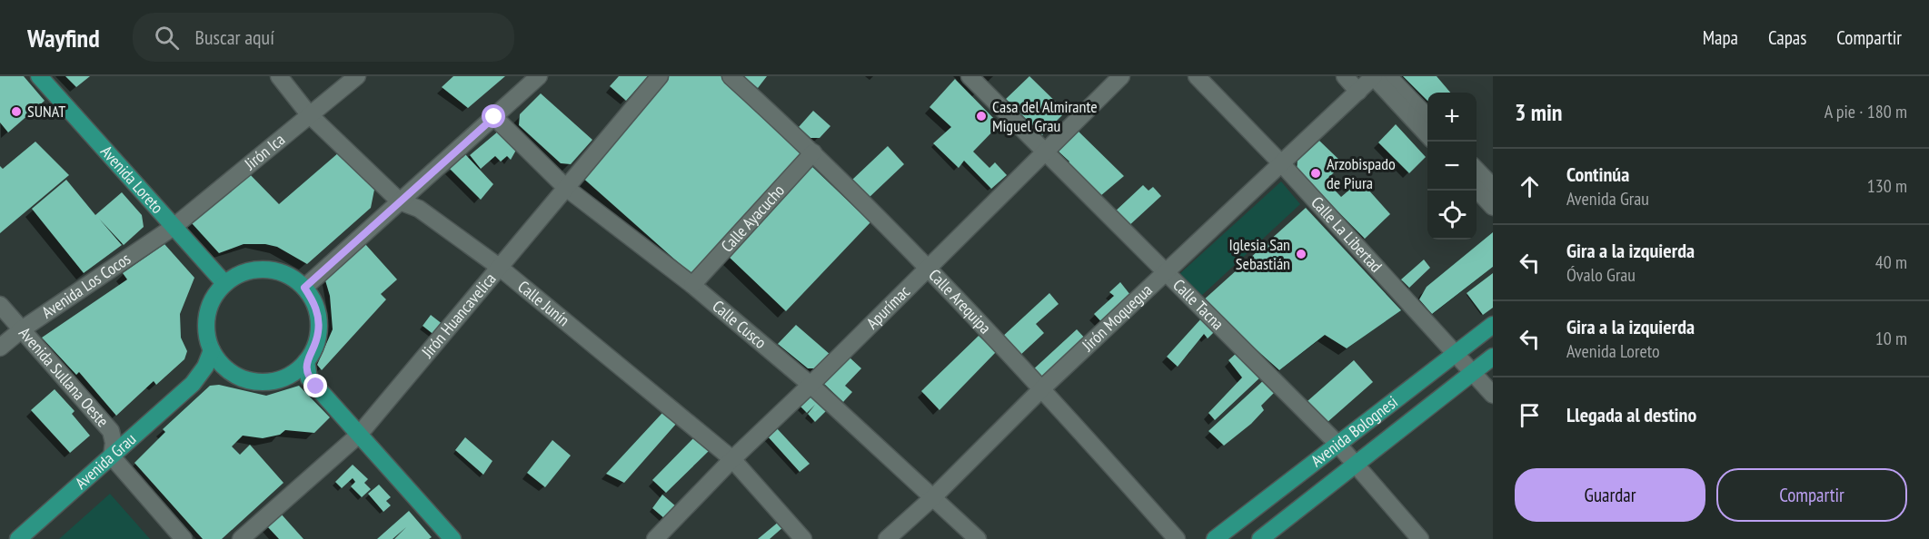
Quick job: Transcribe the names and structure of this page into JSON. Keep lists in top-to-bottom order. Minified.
{"streets":{"main road":["Avenida Loreto","Avenida Bolognesi","Avenida Grau"],"street":["Jirón Ica","Calle Ayacucho","Calle La Libertad","Avenida Los Cocos","Calle Arequipa","Calle Junín","Calle Tacna","Apurímac","Jirón Huancavelica","Jirón Moquegua","Calle Cusco","Avenida Sullana Oeste"]},"crossings":[["Jirón Ica","Avenida Loreto"],["Jirón Ica","Avenida Los Cocos"],["Jirón Ica","Calle Junín"],["Avenida Loreto","Avenida Los Cocos"],["Avenida Loreto","Avenida Grau"],["Calle Ayacucho","Calle Arequipa"],["Calle Ayacucho","Calle Cusco"],["Calle La Libertad","Jirón Moquegua"],["Calle La Libertad","Avenida Bolognesi"],["Avenida Los Cocos","Avenida Sullana Oeste"],["Calle Arequipa","Apurímac"],["Calle Arequipa","Jirón Moquegua"],["Calle Junín","Apurímac"],["Calle Junín","Jirón Huancavelica"],["Calle Tacna","Apurímac"],["Calle Tacna","Jirón Moquegua"],["Calle Tacna","Avenida Bolognesi"],["Apurímac","Calle Cusco"],["Jirón Huancavelica","Calle Cusco"],["Jirón Moquegua","Calle Cusco"],["Avenida Sullana Oeste","Avenida Grau"]],"places":["SUNAT","Casa del Almirante Miguel Grau","Arzobispado de Piura","Iglesia San Sebastián"],"page":{"header":"Wayfind","search":"Buscar aquí","nav":["Mapa","Capas","Compartir"],"heading":["3 min","A pie · 180 m"],"map_buttons":["+","−"],"list":[["Continúa","Avenida Grau","130 m"],["Gira a la izquierda","Óvalo Grau","40 m"],["Gira a la izquierda","Avenida Loreto","10 m"],"Llegada al destino"],"buttons":["Guardar","Compartir"]}}
